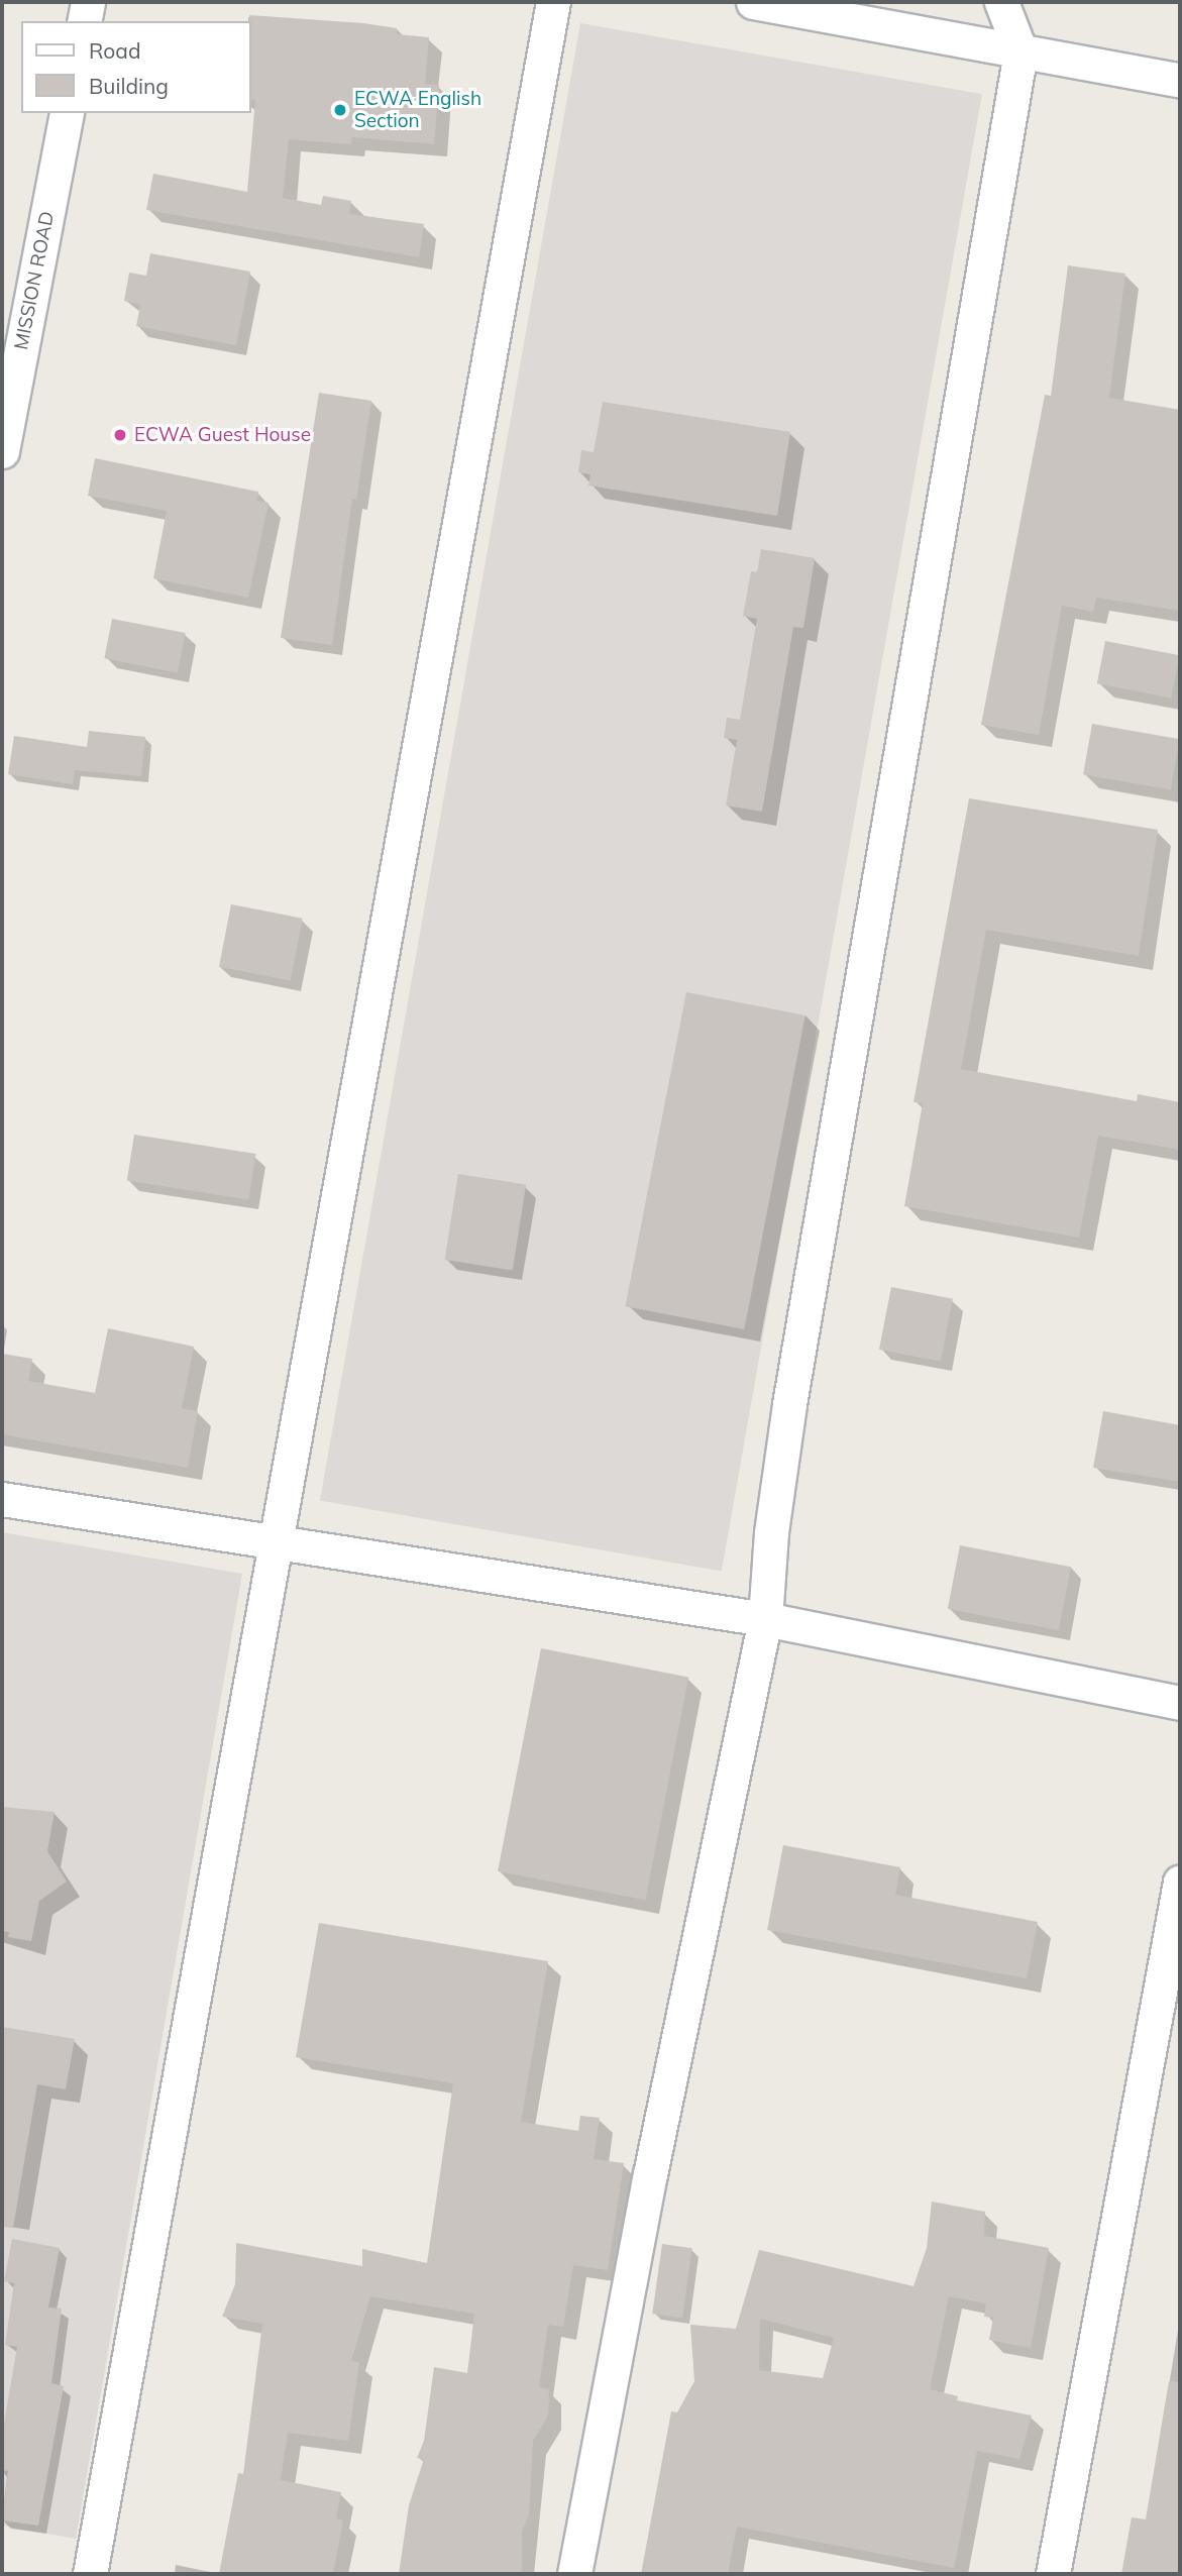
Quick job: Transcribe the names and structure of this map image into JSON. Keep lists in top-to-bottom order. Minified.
{"streets":{"street":["MISSION ROAD"]},"places":["ECWA English Section","ECWA Guest House"],"legend":["Road","Building"]}
